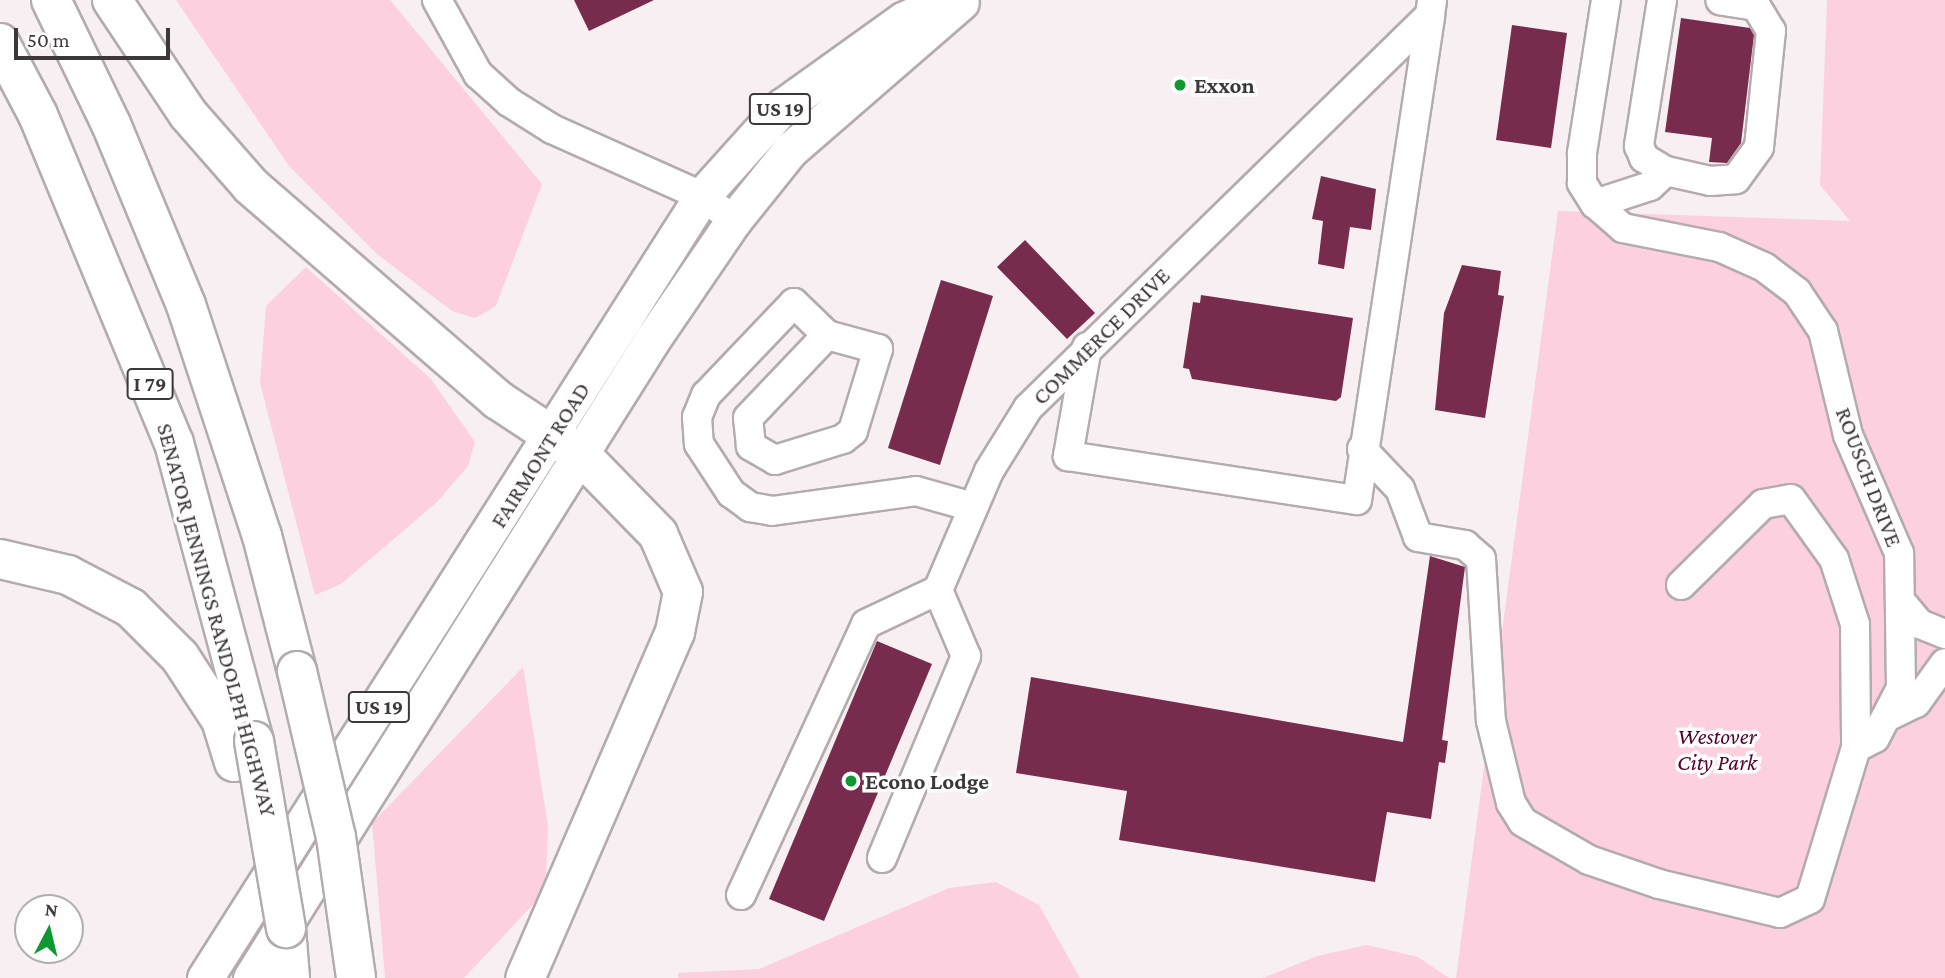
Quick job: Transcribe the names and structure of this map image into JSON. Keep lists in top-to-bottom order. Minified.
{"streets":{"highway":["I 79","SENATOR JENNINGS RANDOLPH HIGHWAY"],"main road":["US 19","FAIRMONT ROAD"],"street":["COMMERCE DRIVE","ROUSCH DRIVE"]},"parks":["Westover City Park"],"places":["Exxon","Econo Lodge"],"scale_bar":"50 m","north":"top"}
